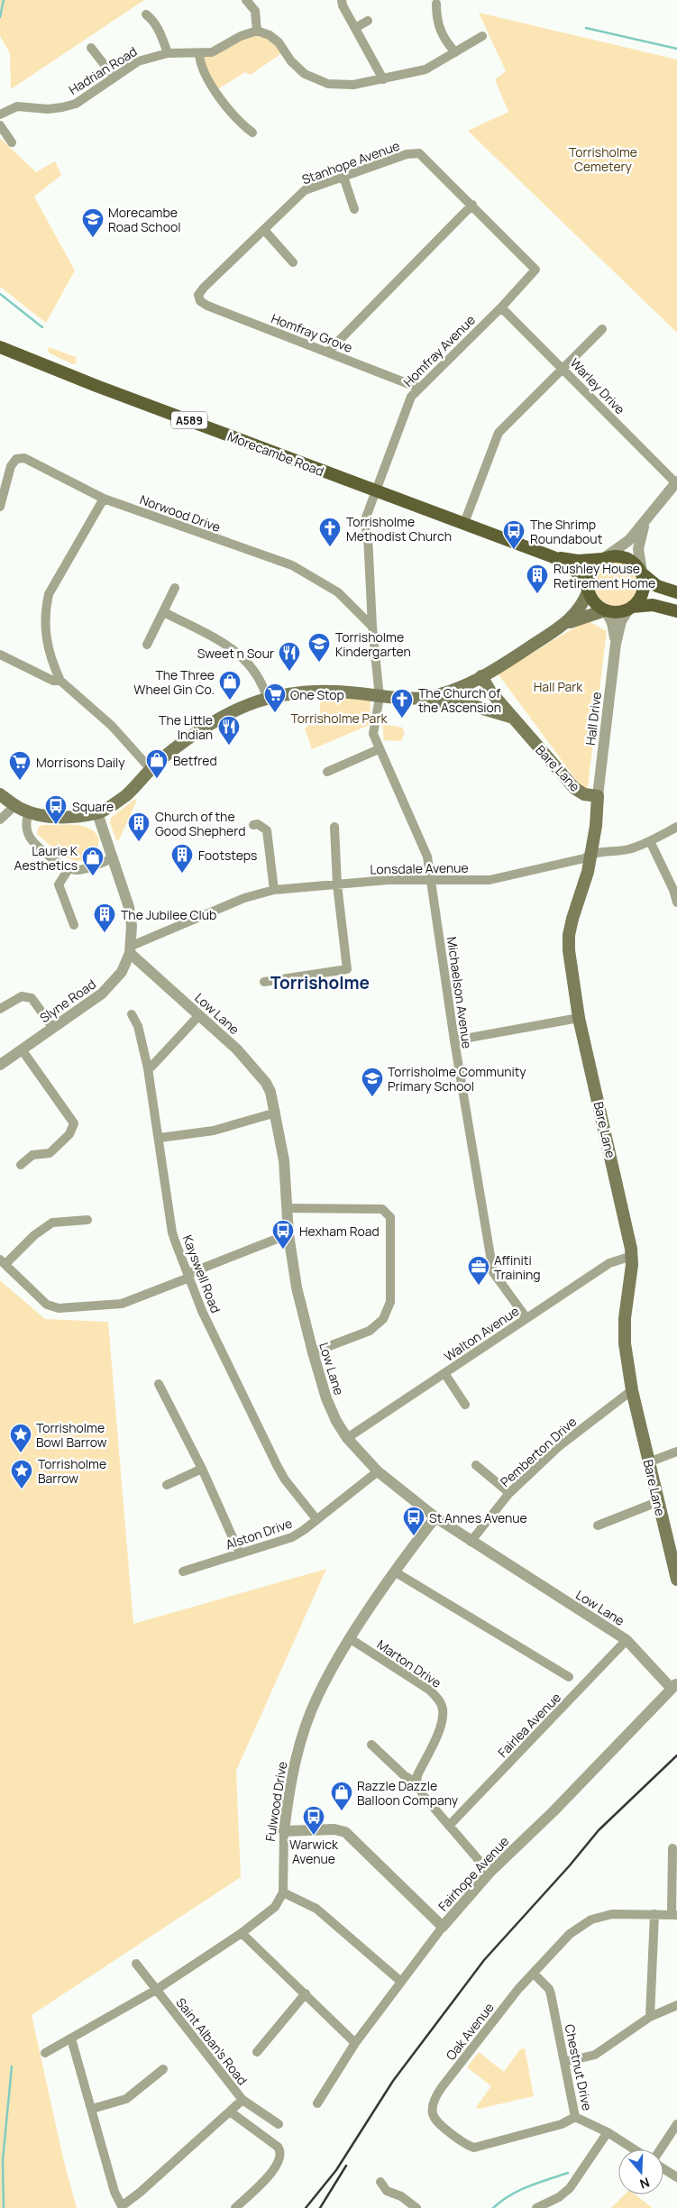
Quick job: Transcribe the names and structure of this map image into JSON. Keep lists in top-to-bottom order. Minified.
{"streets":{"main road":["A589","Morecambe Road","Bare Lane"],"street":["Hadrian Road","Stanhope Avenue","Homfray Grove","Homfray Avenue","Warley Drive","Norwood Drive","Hall Drive","Lonsdale Avenue","Michaelson Avenue","Slyne Road","Low Lane","Kayswell Road","Walton Avenue","Pemberton Drive","Alston Drive","Marton Drive","Fairlea Avenue","Fulwood Drive","Fairhope Avenue","Oak Avenue","Saint Alban's Road","Chestnut Drive"]},"crossings":[["Stanhope Avenue","Homfray Grove"],["Stanhope Avenue","Homfray Avenue"],["Homfray Grove","Homfray Avenue"],["Homfray Avenue","Warley Drive"],["Homfray Avenue","Morecambe Road"],["Homfray Avenue","Norwood Drive"],["Homfray Avenue","Michaelson Avenue"],["A589","Morecambe Road"],["A589","Hall Drive"],["Morecambe Road","Hall Drive"],["Norwood Drive","Michaelson Avenue"],["Hall Drive","Bare Lane"],["Bare Lane","Lonsdale Avenue"],["Bare Lane","Walton Avenue"],["Bare Lane","Pemberton Drive"],["Lonsdale Avenue","Michaelson Avenue"],["Lonsdale Avenue","Slyne Road"],["Lonsdale Avenue","Low Lane"],["Michaelson Avenue","Walton Avenue"],["Slyne Road","Low Lane"],["Low Lane","Walton Avenue"],["Low Lane","Pemberton Drive"],["Low Lane","Alston Drive"],["Low Lane","Fairlea Avenue"],["Low Lane","Fulwood Drive"],["Low Lane","Fairhope Avenue"],["Kayswell Road","Alston Drive"],["Marton Drive","Fulwood Drive"],["Oak Avenue","Chestnut Drive"]],"districts":["Torrisholme"],"parks":["Torrisholme Cemetery","Hall Park","Torrisholme Park"],"places":{"school or university":["Morecambe Road School","Torrisholme Kindergarten","Torrisholme Community Primary School"],"church":["Torrisholme Methodist Church","The Church of the Ascension"],"bus stop":["The Shrimp Roundabout","Square","Hexham Road","St Annes Avenue","Warwick Avenue"],"building":["Rushley House Retirement Home","Church of the Good Shepherd","Footsteps","The Jubilee Club"],"restaurant":["Sweet n Sour","The Little Indian"],"shop":["The Three Wheel Gin Co.","Betfred","Laurie K Aesthetics","Razzle Dazzle Balloon Company"],"supermarket":["One Stop","Morrisons Daily"],"office":["Affiniti Training"],"place":["Torrisholme Bowl Barrow","Torrisholme Barrow"]},"north":"bottom"}
